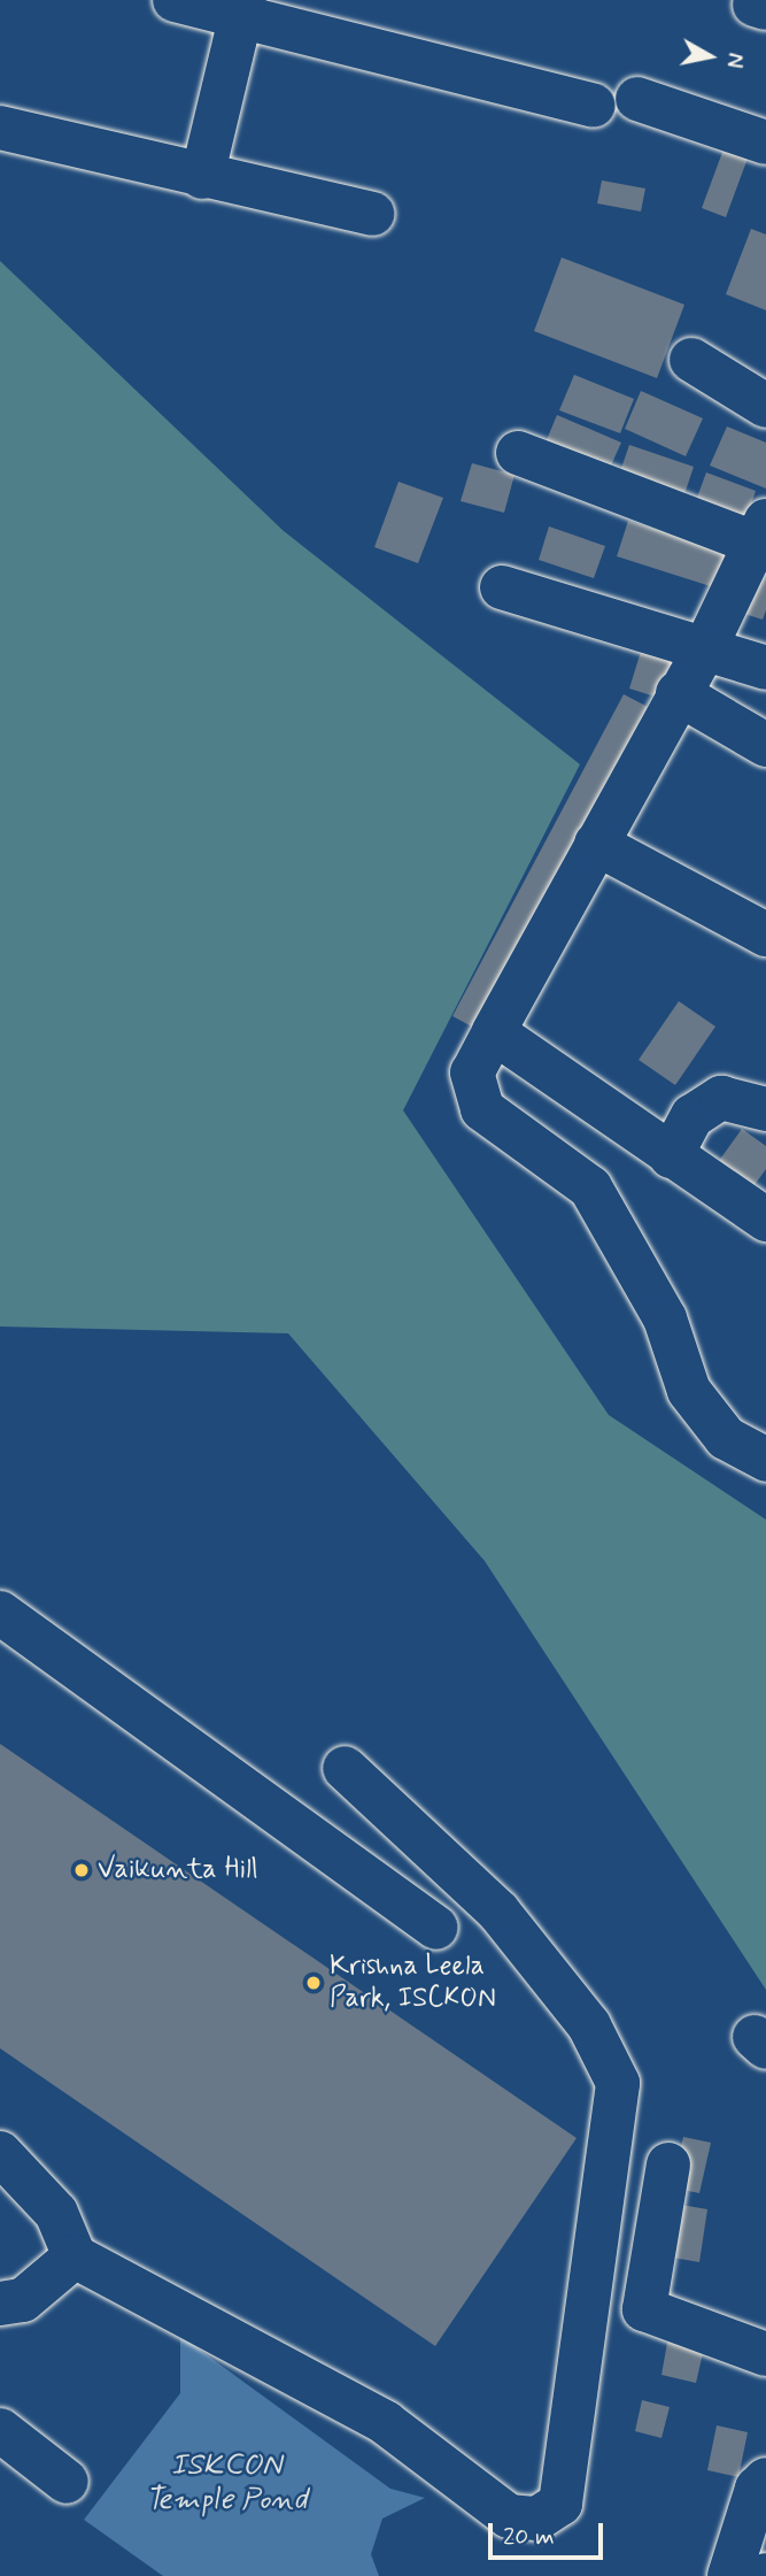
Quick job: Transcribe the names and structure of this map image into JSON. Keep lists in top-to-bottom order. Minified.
{"water":["ISKCON Temple Pond"],"places":["Vaikunta Hill","Krishna Leela Park, ISCKON"],"scale_bar":"20 m","north":"right"}
